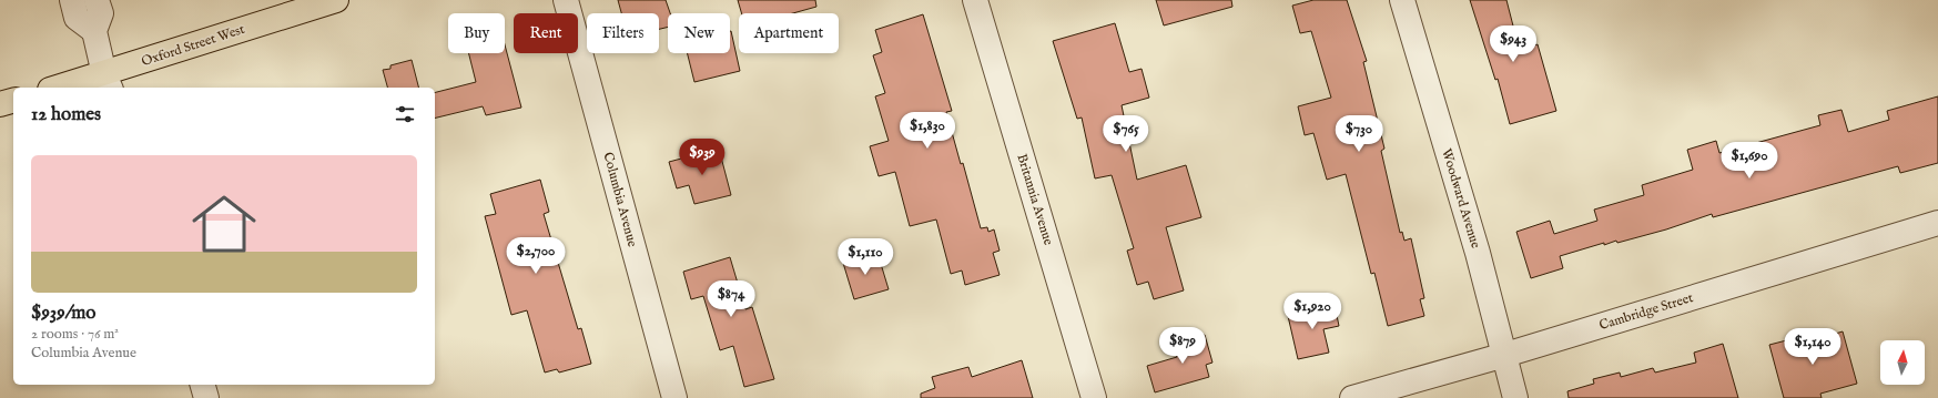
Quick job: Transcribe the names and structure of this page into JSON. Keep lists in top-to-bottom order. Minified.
{"streets":{"main road":["Oxford Street West"],"street":["Woodward Avenue","Columbia Avenue","Britannia Avenue","Cambridge Street"]},"crossings":[["Woodward Avenue","Cambridge Street"]],"north":"top","page":{"chip":["Buy","Rent","Filters","New","Apartment"],"price":["$943","$1,830","$765","$730","$939","$1,690","$2,700","$1,110","$874","$1,920","$879","$1,140"],"heading":"12 homes","list":[{"name":"$939/mo","note":"2 rooms · 76 m² · Columbia Avenue"}]}}
